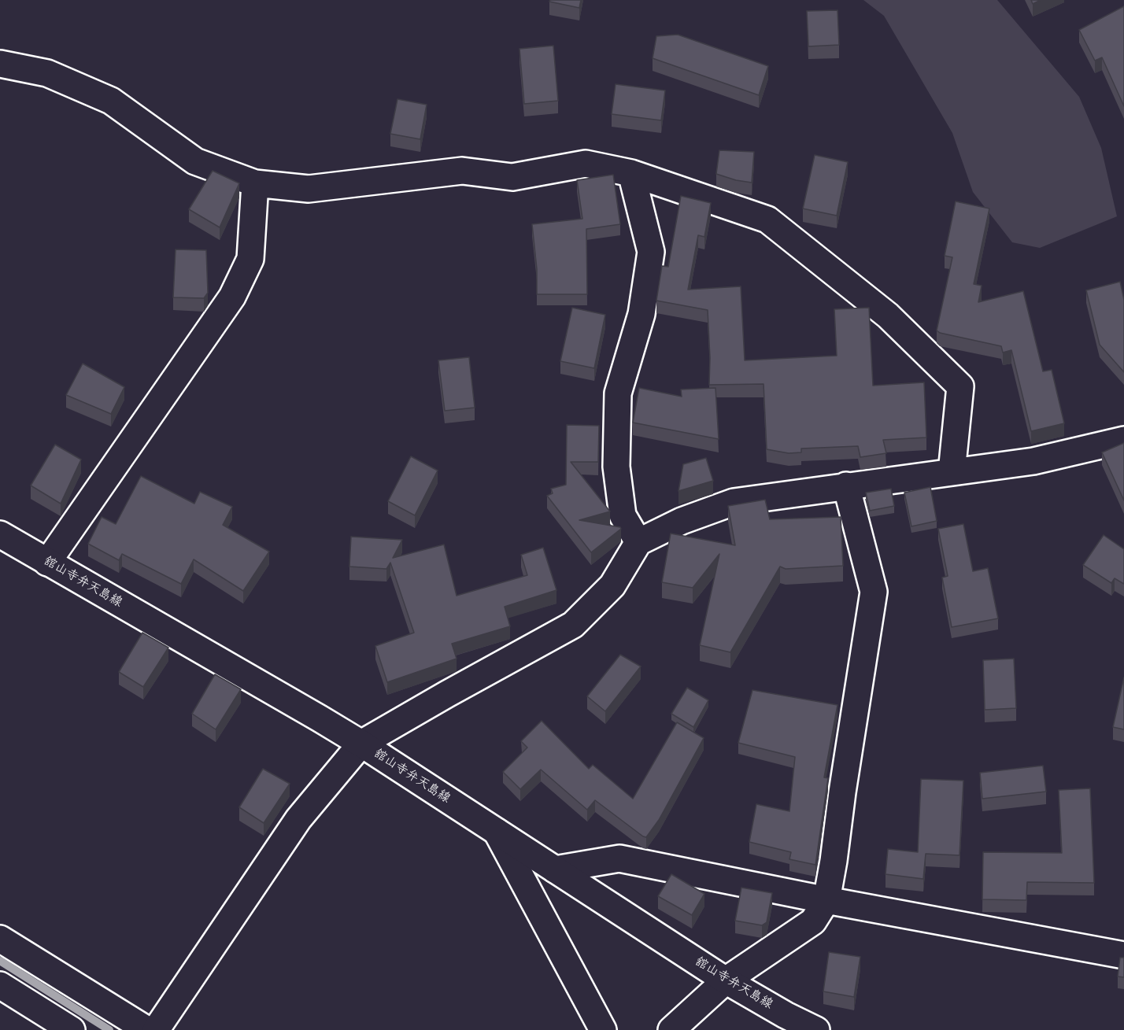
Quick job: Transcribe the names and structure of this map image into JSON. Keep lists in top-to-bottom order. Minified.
{"streets":{"street":["舘山寺弁天島線"]}}
